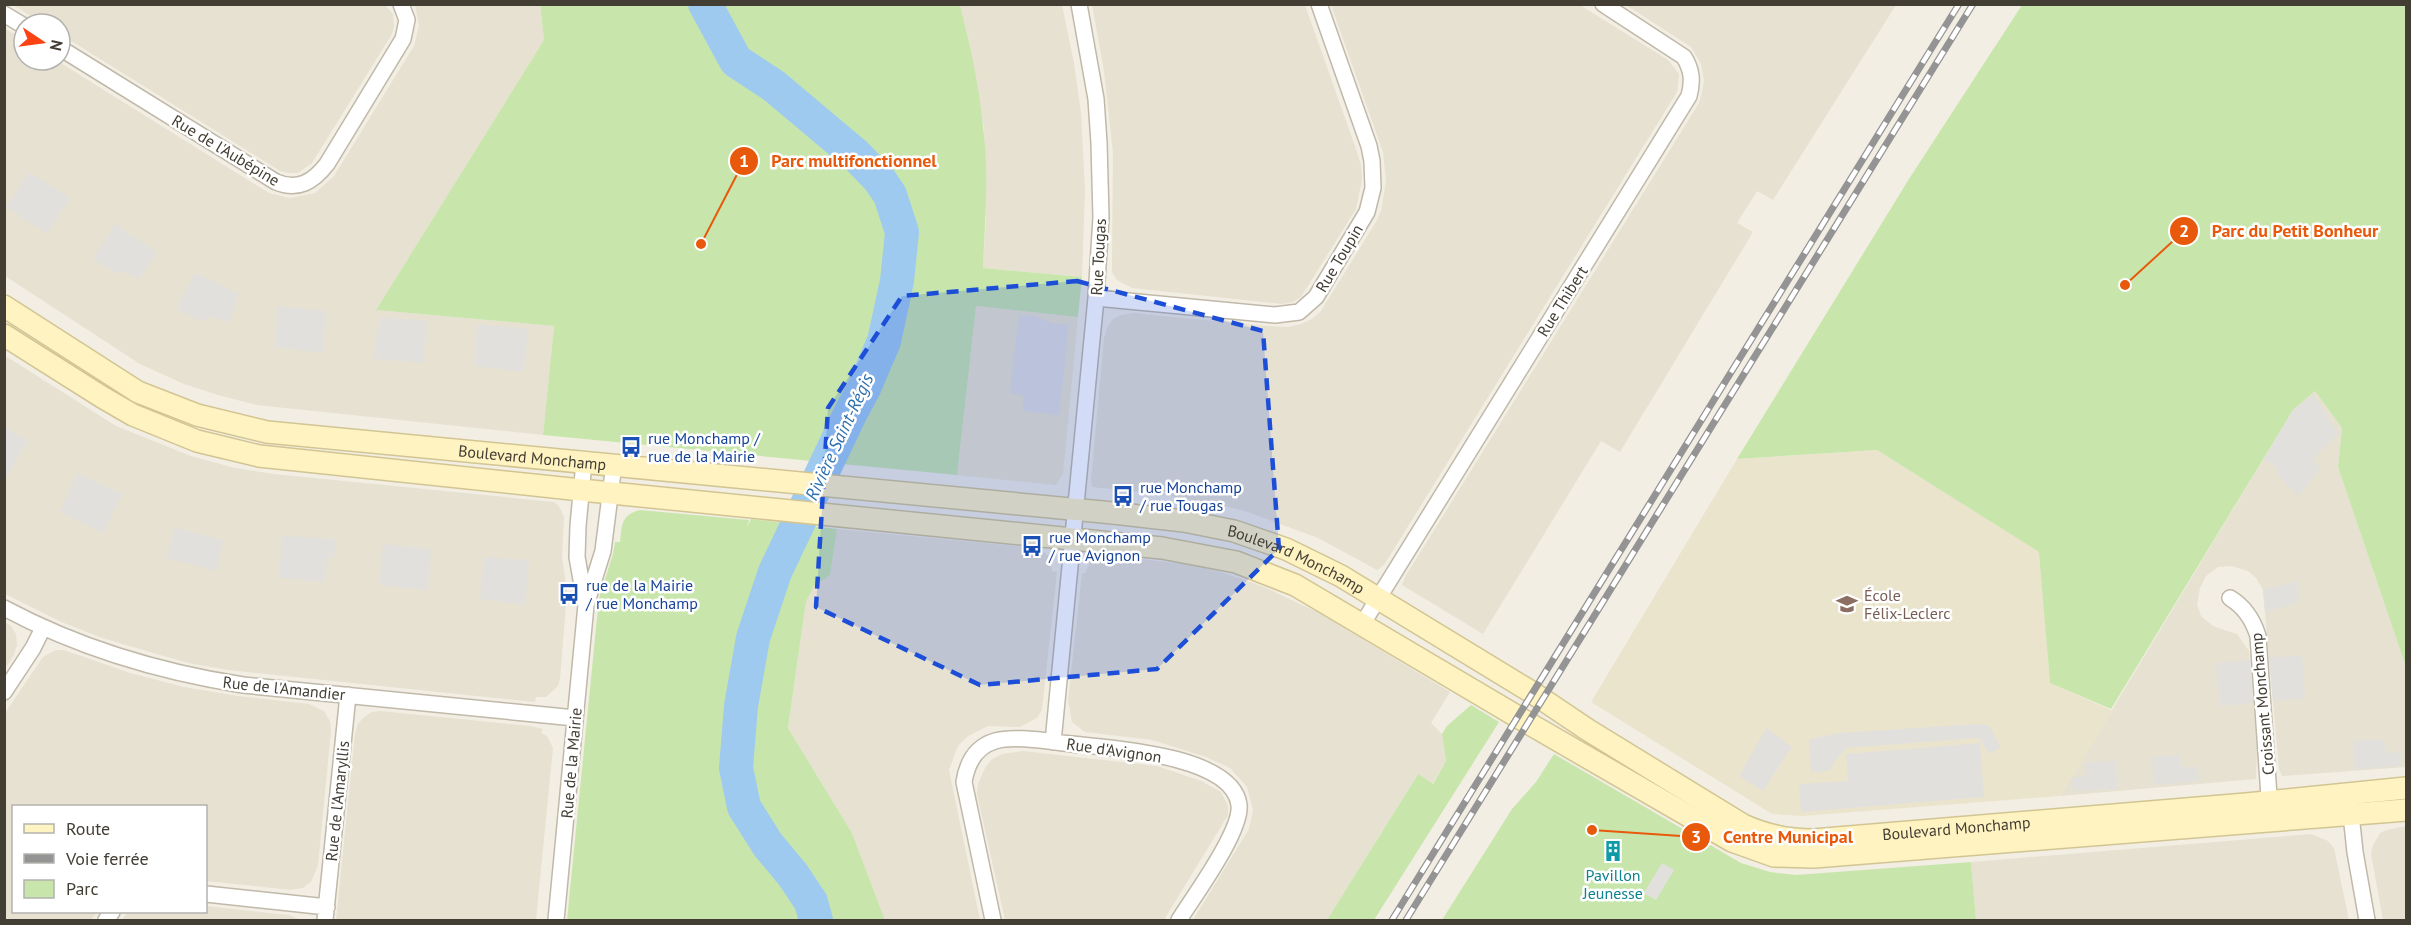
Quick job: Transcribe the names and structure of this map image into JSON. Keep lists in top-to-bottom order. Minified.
{"streets":{"street":["Rue de l'Aubépine","Rue Tougas","Rue Toupin","Rue Thibert","Boulevard Monchamp","Rue de l'Amandier","Croissant Monchamp","Rue d'Avignon","Rue de la Mairie","Rue de l'Amaryllis"]},"crossings":[["Rue Tougas","Rue Toupin"],["Rue Tougas","Boulevard Monchamp"],["Rue Tougas","Rue d'Avignon"],["Rue Thibert","Boulevard Monchamp"],["Boulevard Monchamp","Croissant Monchamp"],["Boulevard Monchamp","Rue d'Avignon"],["Boulevard Monchamp","Rue de la Mairie"],["Rue de l'Amandier","Rue de la Mairie"],["Rue de l'Amandier","Rue de l'Amaryllis"]],"water":["Rivière Saint-Régis"],"places":{"other":["Parc multifonctionnel","Parc du Petit Bonheur","Centre Municipal"],"bus stop":["rue Monchamp / rue de la Mairie","rue Monchamp / rue Tougas","rue Monchamp / rue Avignon","rue de la Mairie / rue Monchamp"],"school or university":["École Félix-Leclerc"],"building":["Pavillon Jeunesse"]},"legend":["Route","Voie ferrée","Parc"],"north":"right"}
